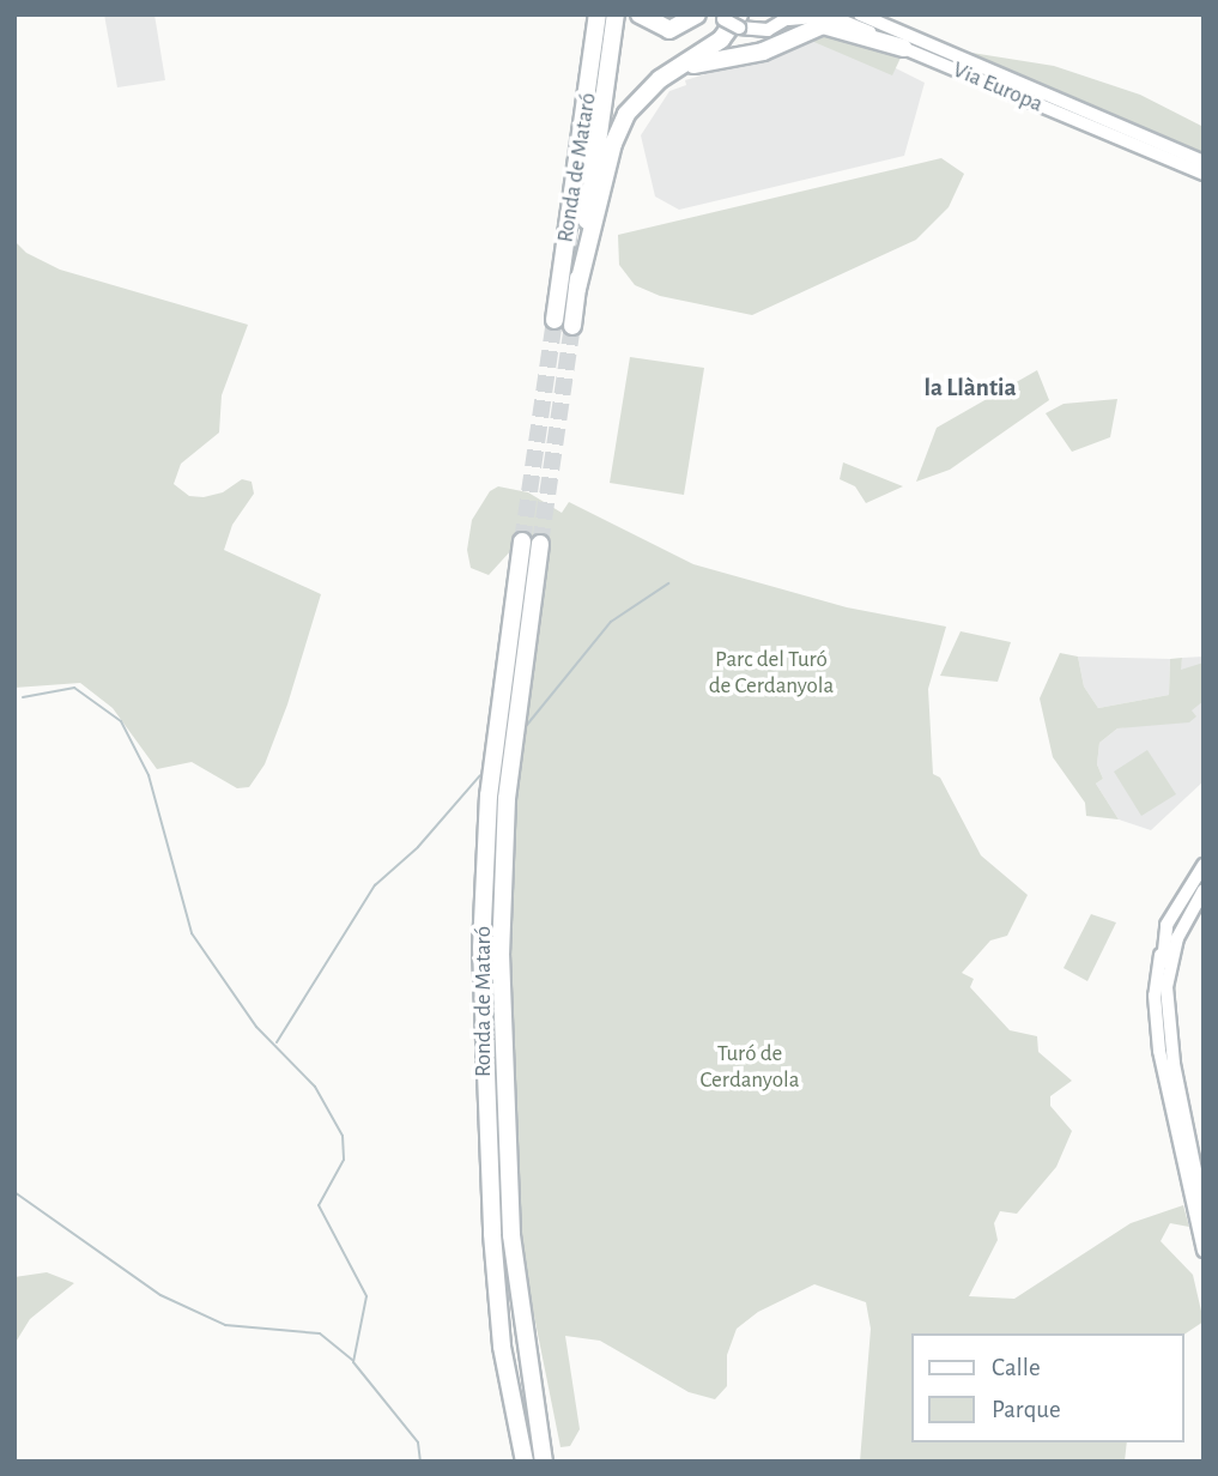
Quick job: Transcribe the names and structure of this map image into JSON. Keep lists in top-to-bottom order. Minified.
{"streets":{"highway":["Ronda de Mataró"],"street":["Via Europa"]},"districts":["la Llàntia"],"parks":["Parc del Turó de Cerdanyola","Turó de Cerdanyola"],"legend":["Calle","Parque"]}
